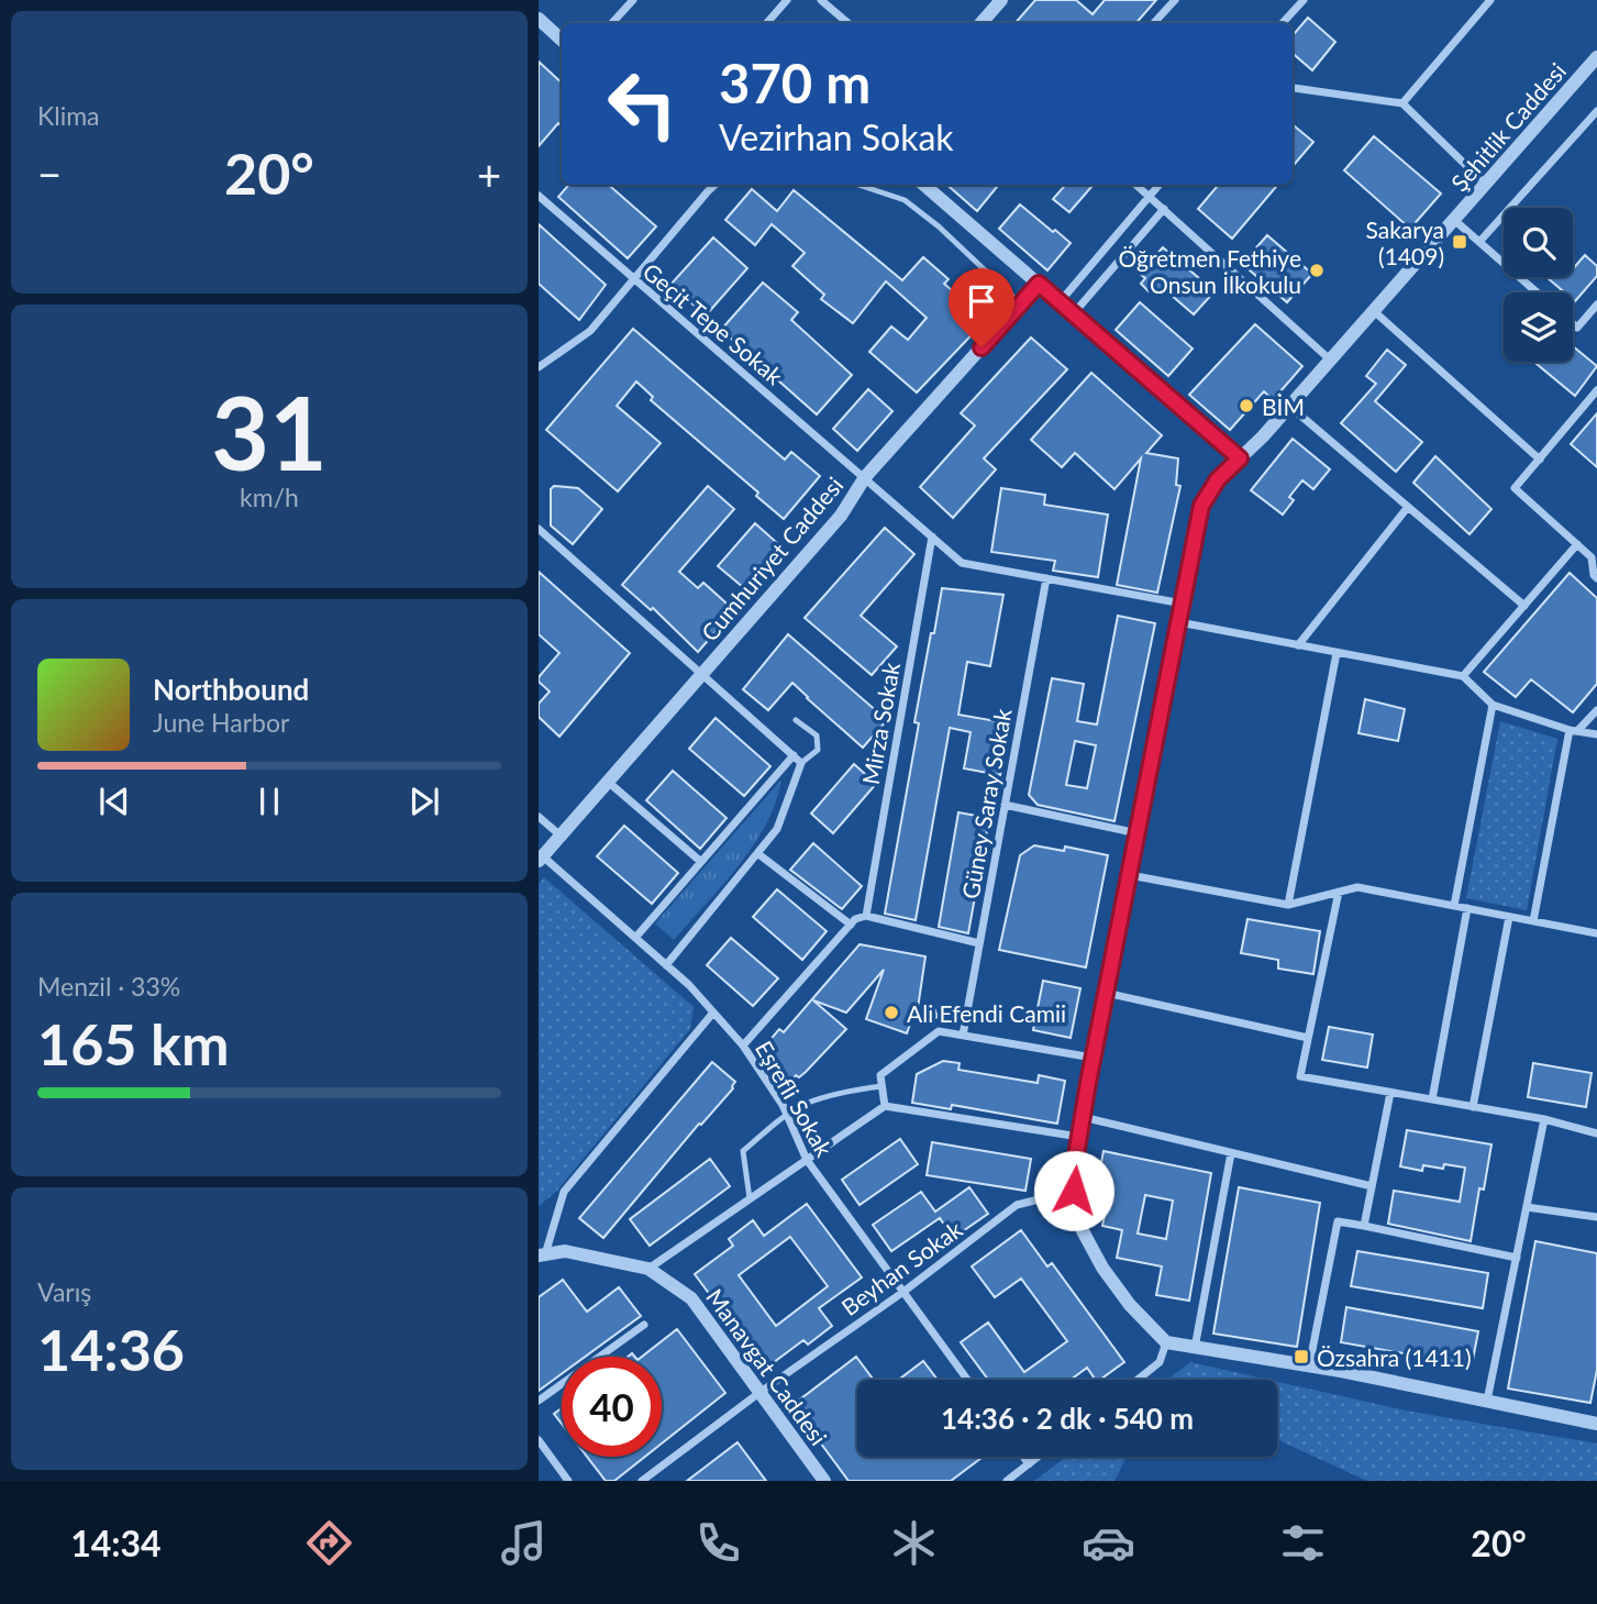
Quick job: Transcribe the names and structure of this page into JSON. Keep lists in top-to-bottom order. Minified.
{"streets":{"street":["Şehitlik Caddesi","Geçit Tepe Sokak","Cumhuriyet Caddesi","Mirza Sokak","Güney Saray Sokak","Eşrefli Sokak","Beyhan Sokak","Manavgat Caddesi"]},"crossings":[["Şehitlik Caddesi","Geçit Tepe Sokak"],["Şehitlik Caddesi","Beyhan Sokak"],["Geçit Tepe Sokak","Cumhuriyet Caddesi"],["Geçit Tepe Sokak","Mirza Sokak"],["Geçit Tepe Sokak","Güney Saray Sokak"],["Cumhuriyet Caddesi","Eşrefli Sokak"],["Eşrefli Sokak","Beyhan Sokak"],["Beyhan Sokak","Manavgat Caddesi"]],"places":{"transit":["Sakarya (1409)","Özsahra (1411)"],"other":["Öğretmen Fethiye Onsun İlkokulu","BİM","Ali Efendi Camii"]},"page":{"tile":["Klima",["31","km/h"],["Menzil · 33%","165 km"],["Varış","14:36"]],"turn":["370 m","Vezirhan Sokak"],"heat":["−","20°","+"],"song":["Northbound","June Harbor"],"limit":"40","trip":"14:36 · 2 dk · 540 m","tabs":["14:34","20°"]}}
